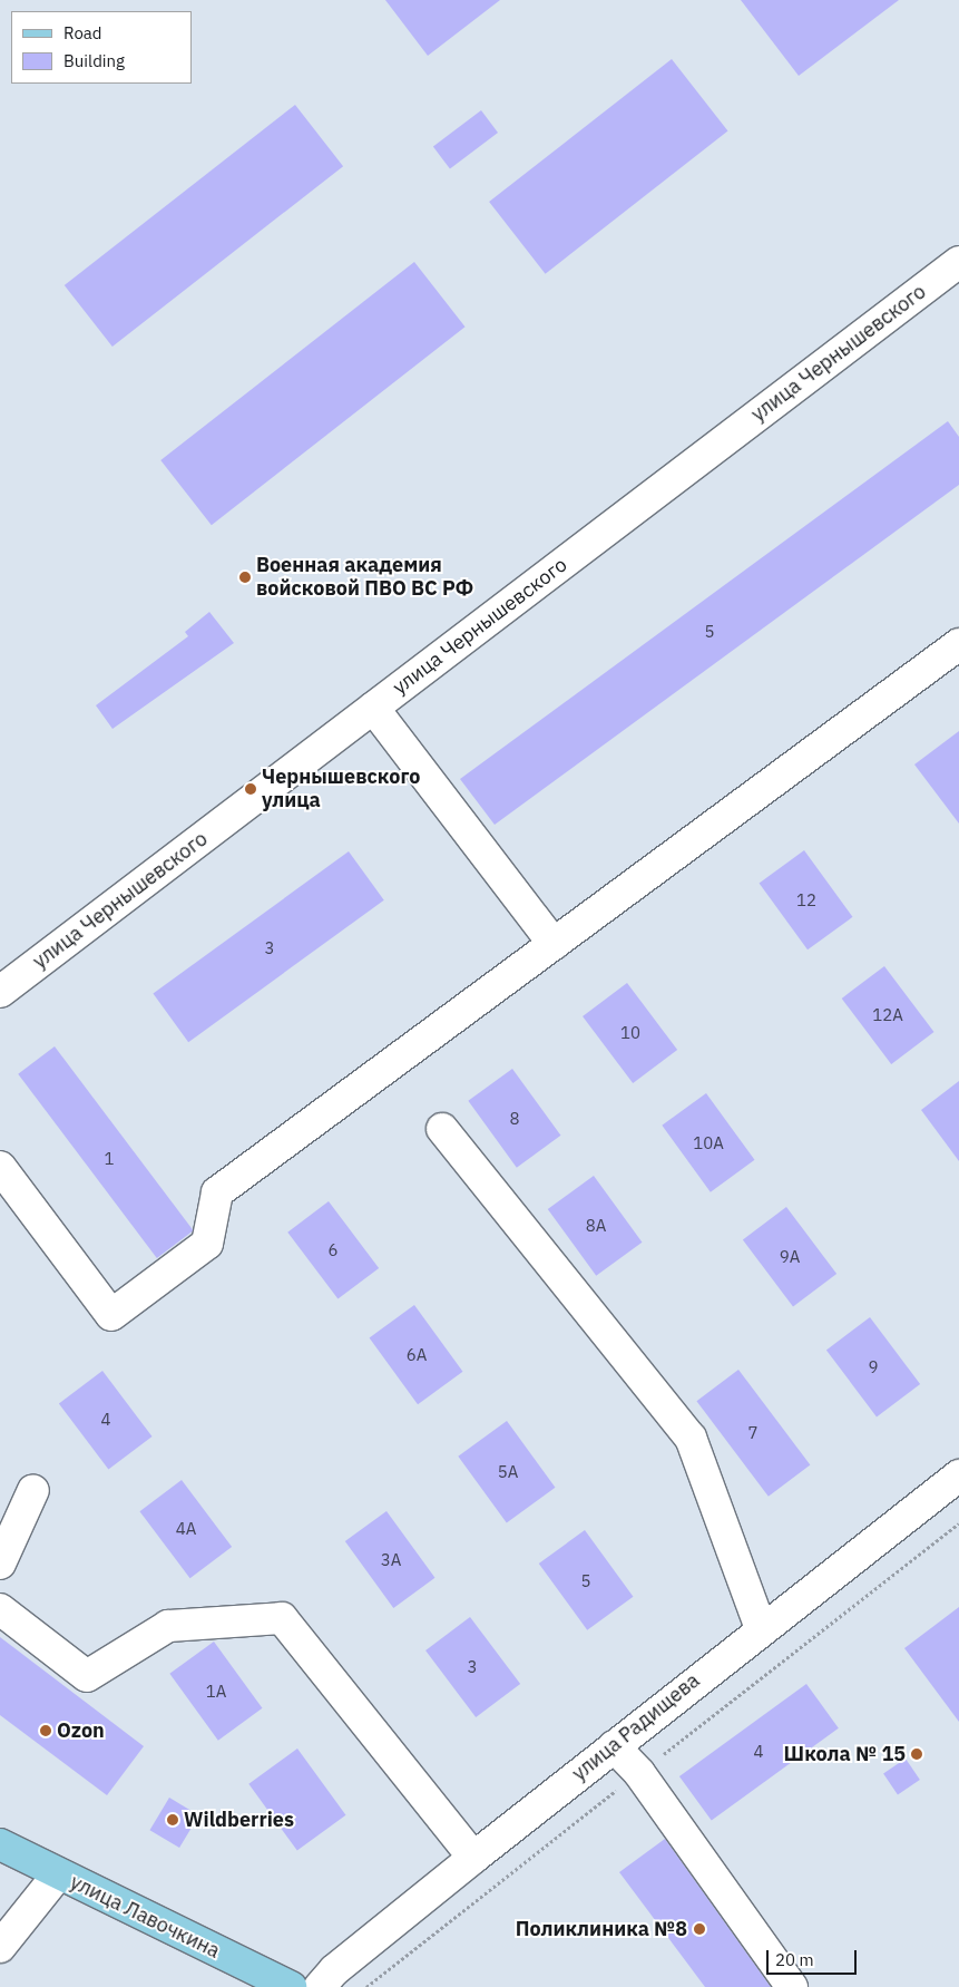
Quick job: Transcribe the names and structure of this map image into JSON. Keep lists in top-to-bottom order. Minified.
{"streets":{"main road":["улица Лавочкина"],"street":["улица Чернышевского","улица Радищева"]},"places":["Военная академия войсковой ПВО ВС РФ","Чернышевского улица","Ozon","Школа № 15","Wildberries","Поликлиника №8"],"house_numbers":["5","12","3","12А","10","8","10А","1","8А","6","9А","6А","9","4","7","5А","4А","3А","5","3","1А","4"],"legend":["Road","Building"],"scale_bar":"20 m"}
